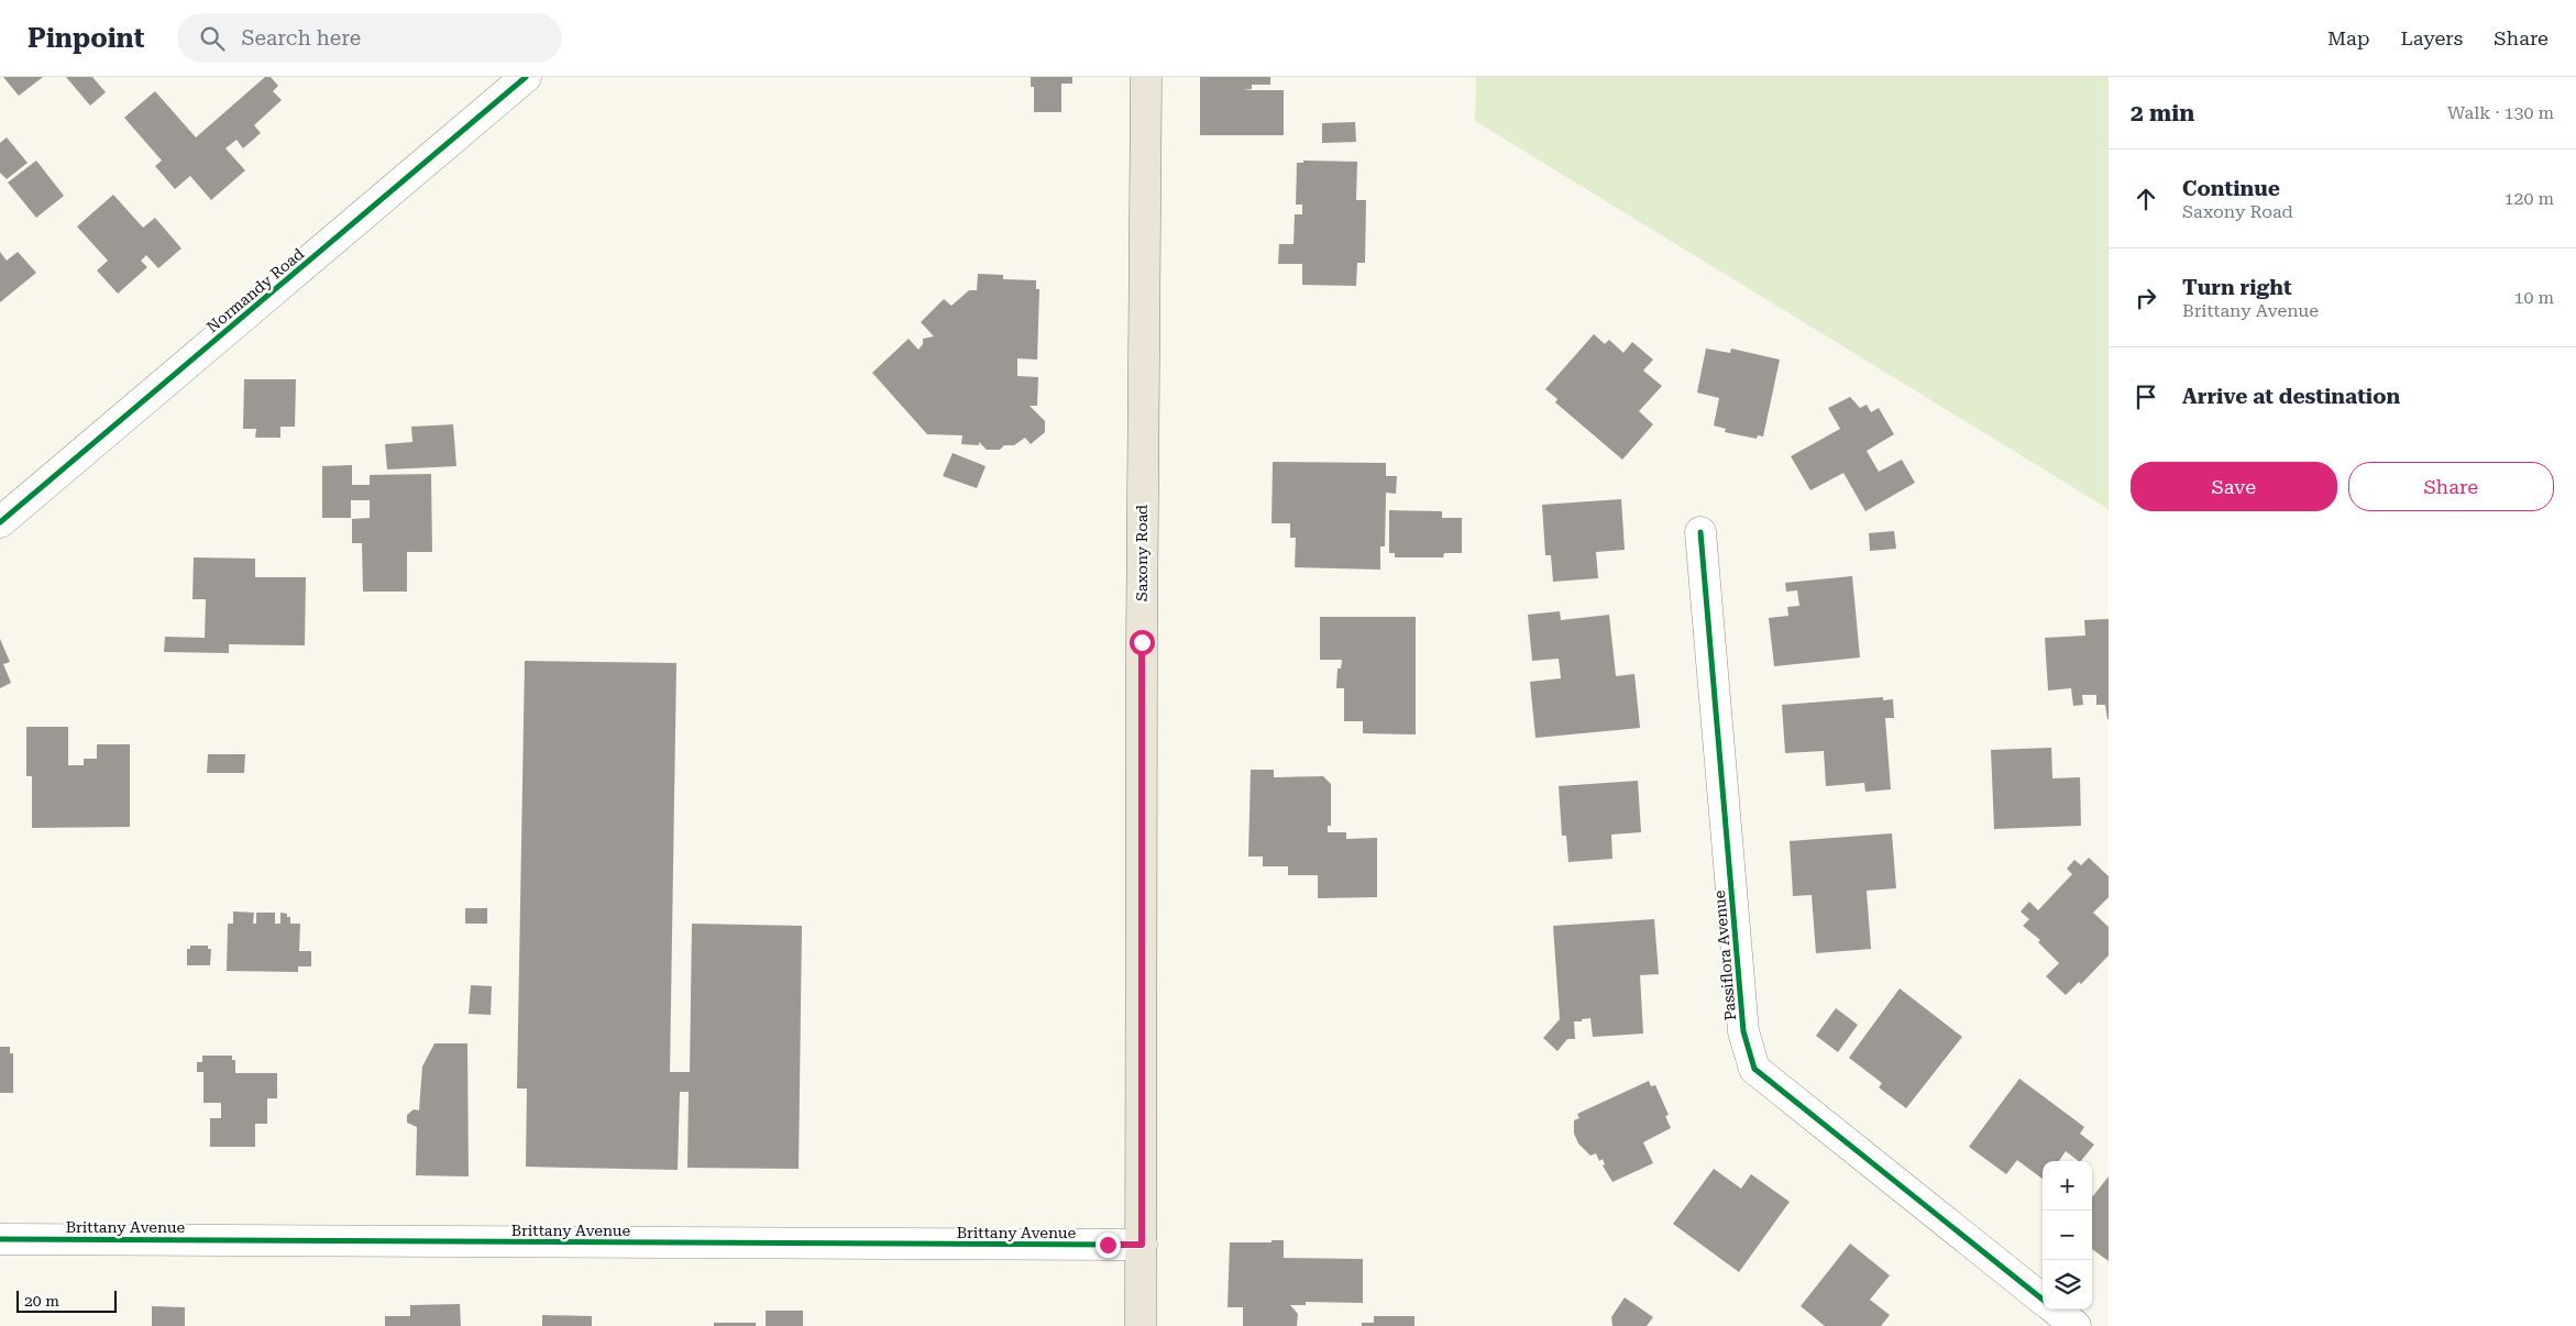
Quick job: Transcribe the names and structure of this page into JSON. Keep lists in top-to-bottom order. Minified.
{"streets":{"main road":["Saxony Road"],"street":["Normandy Road","Passiflora Avenue","Brittany Avenue"]},"crossings":[["Saxony Road","Brittany Avenue"]],"scale_bar":"20 m","page":{"header":"Pinpoint","search":"Search here","nav":["Map","Layers","Share"],"heading":["2 min","Walk · 130 m"],"list":[["Continue","Saxony Road","120 m"],["Turn right","Brittany Avenue","10 m"],"Arrive at destination"],"buttons":["Save","Share"],"map_buttons":["+","−"],"scale":"20 m"}}
